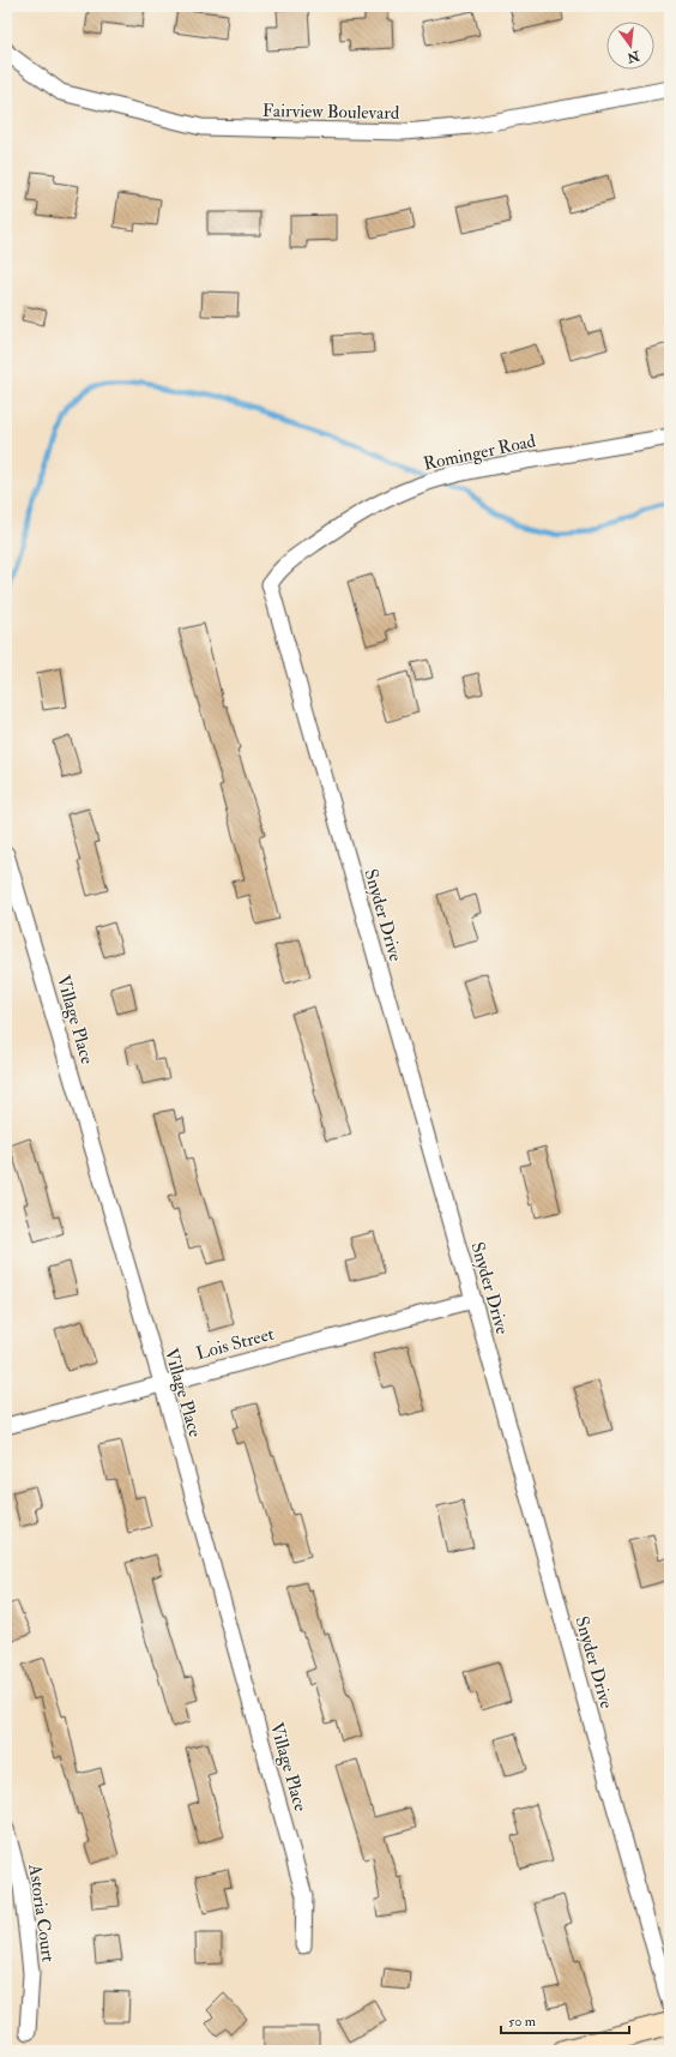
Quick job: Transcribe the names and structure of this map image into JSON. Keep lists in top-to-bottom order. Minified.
{"streets":{"street":["Fairview Boulevard","Rominger Road","Snyder Drive","Village Place","Lois Street","Astoria Court"]},"crossings":[["Rominger Road","Snyder Drive"],["Snyder Drive","Lois Street"],["Village Place","Lois Street"]],"scale_bar":"50 m","north":"bottom"}
